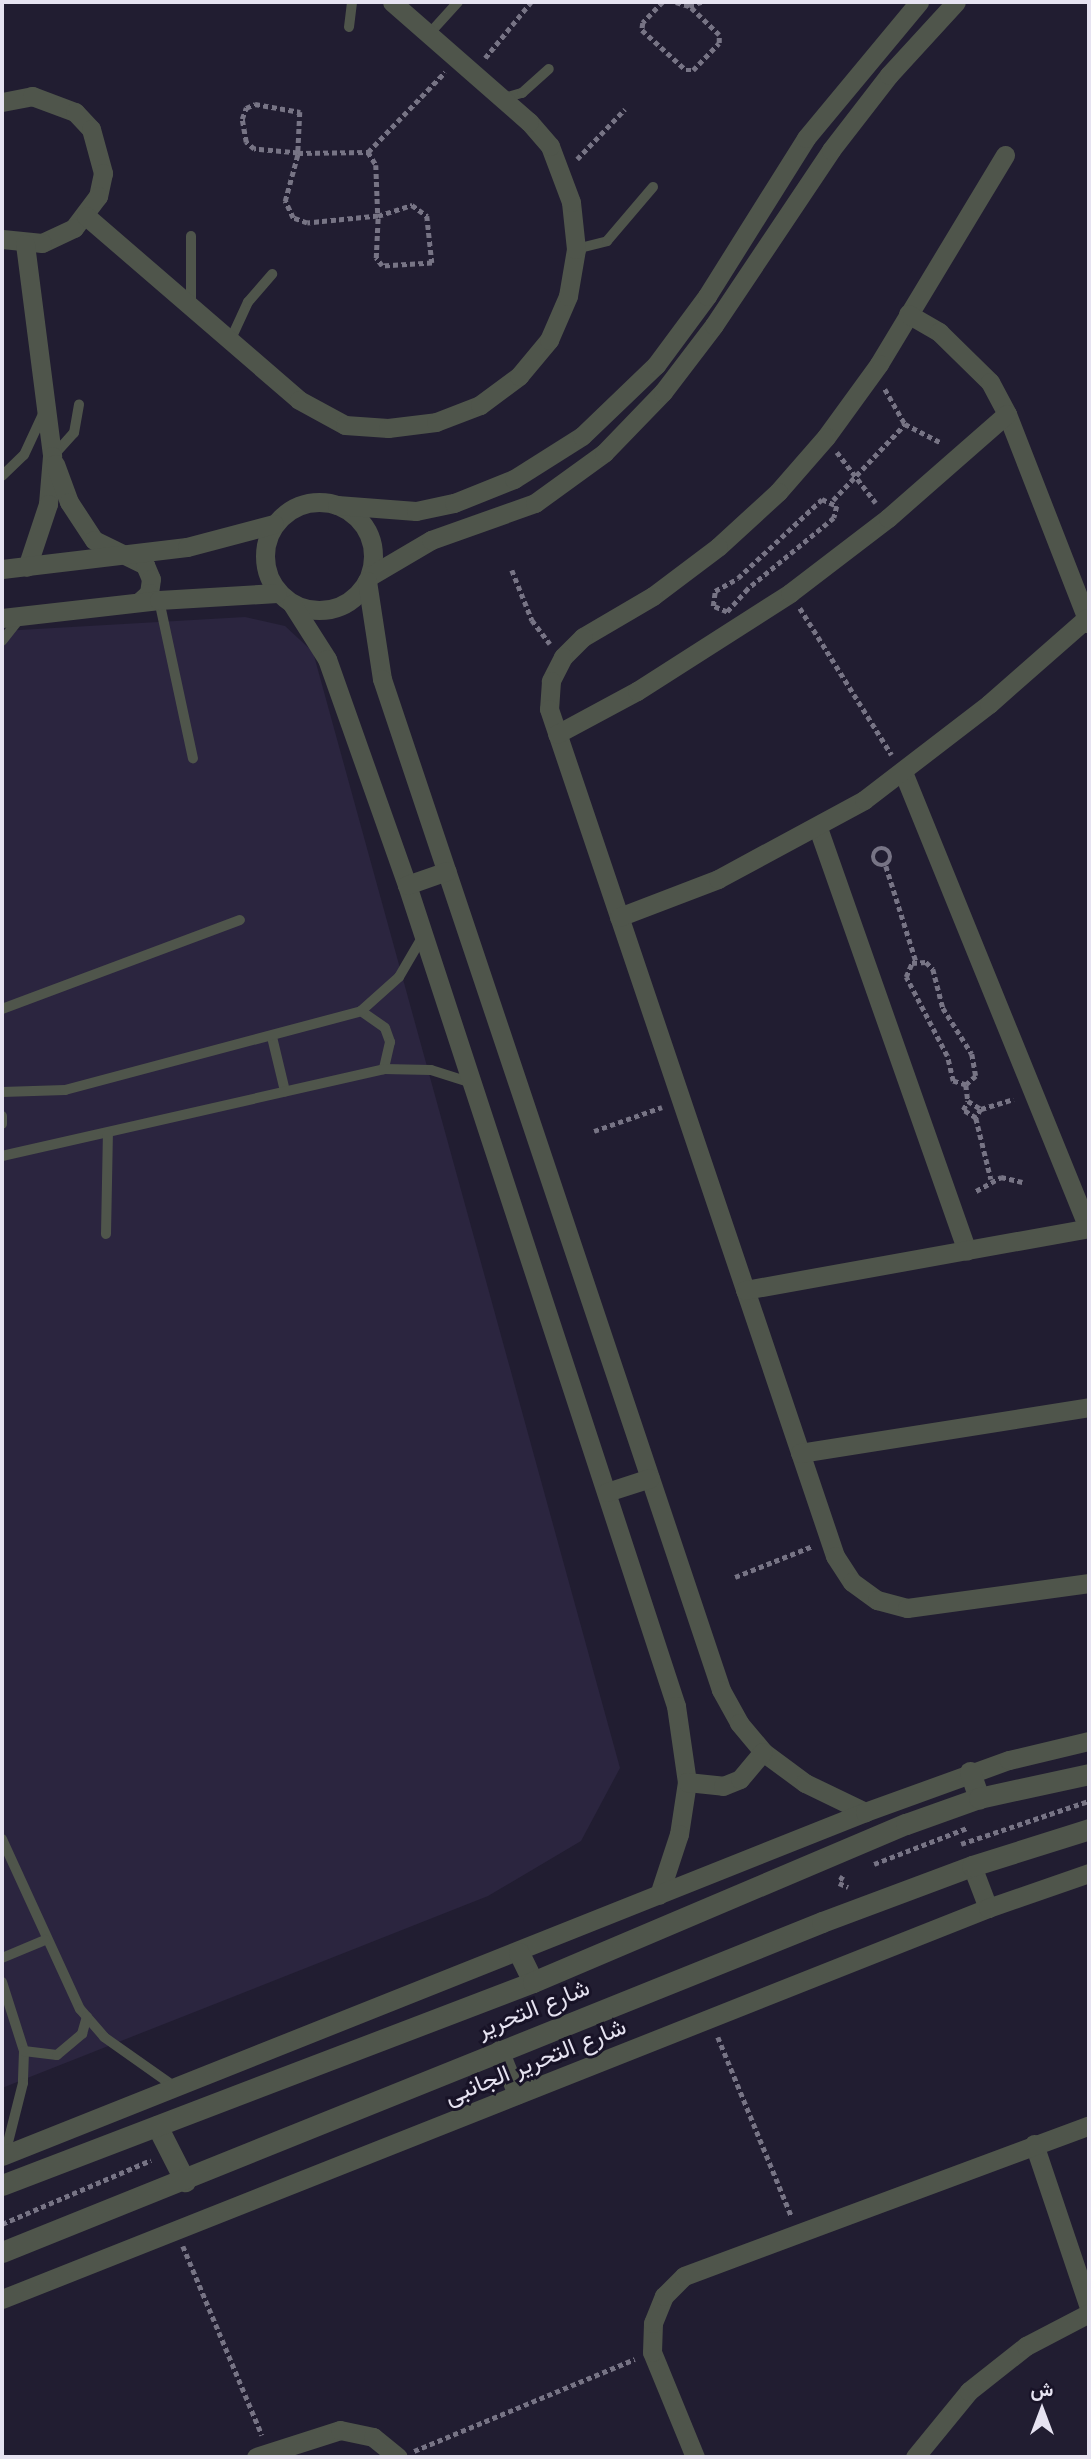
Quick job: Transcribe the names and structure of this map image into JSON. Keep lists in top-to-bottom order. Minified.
{"streets":{"street":["شارع التحرير","شارع التحرير الجانبى"]},"north":"top"}
